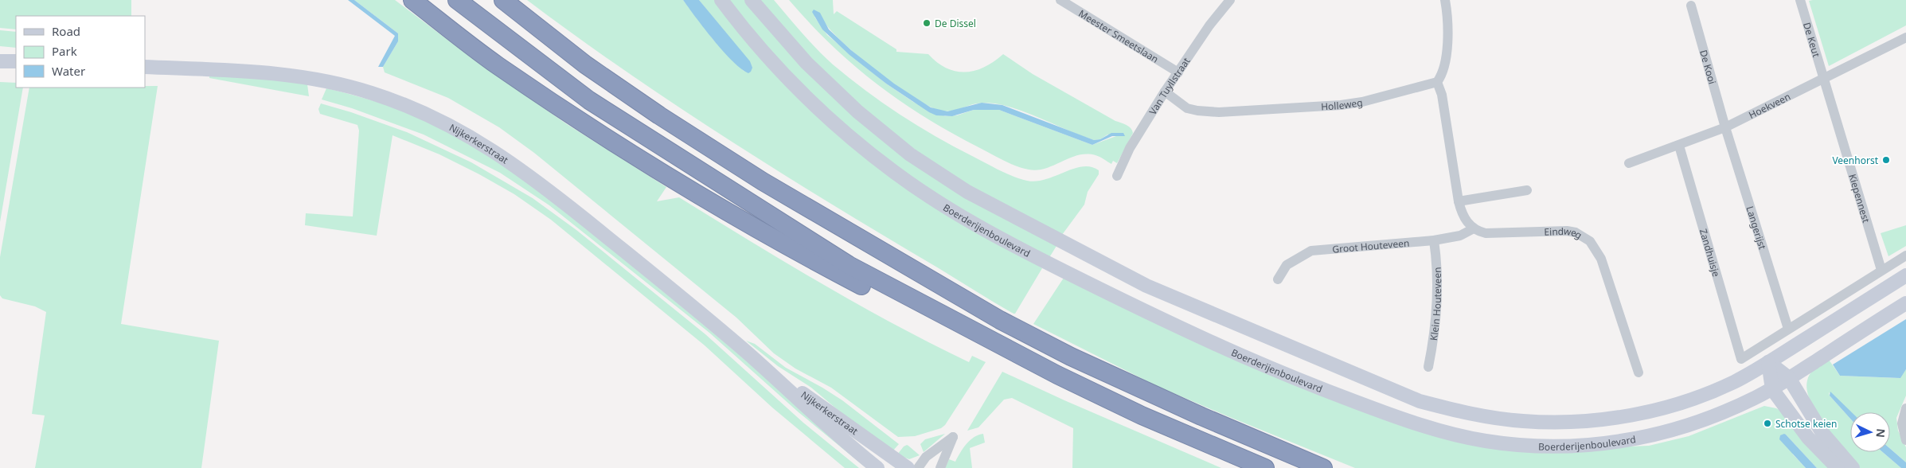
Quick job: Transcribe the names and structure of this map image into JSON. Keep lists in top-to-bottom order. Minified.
{"streets":{"main road":["Nijkerkerstraat","Boerderijenboulevard"],"street":["Meester Smeetslaan","De Keut","De Kooi","Van Tuyllstraat","Holleweg","Hoekveen","Kiepennest","Langerijst","Eindweg","Groot Houteveen","Zandhuisje","Klein Houteveen"]},"crossings":[["Meester Smeetslaan","Van Tuyllstraat"],["De Keut","Hoekveen"],["De Keut","Kiepennest"],["De Kooi","Hoekveen"],["De Kooi","Langerijst"],["Van Tuyllstraat","Holleweg"],["Hoekveen","Kiepennest"],["Hoekveen","Langerijst"],["Hoekveen","Zandhuisje"],["Langerijst","Zandhuisje"],["Eindweg","Groot Houteveen"],["Groot Houteveen","Klein Houteveen"]],"places":["De Dissel","Veenhorst","Schotse keien"],"legend":["Road","Park","Water"],"north":"right"}
